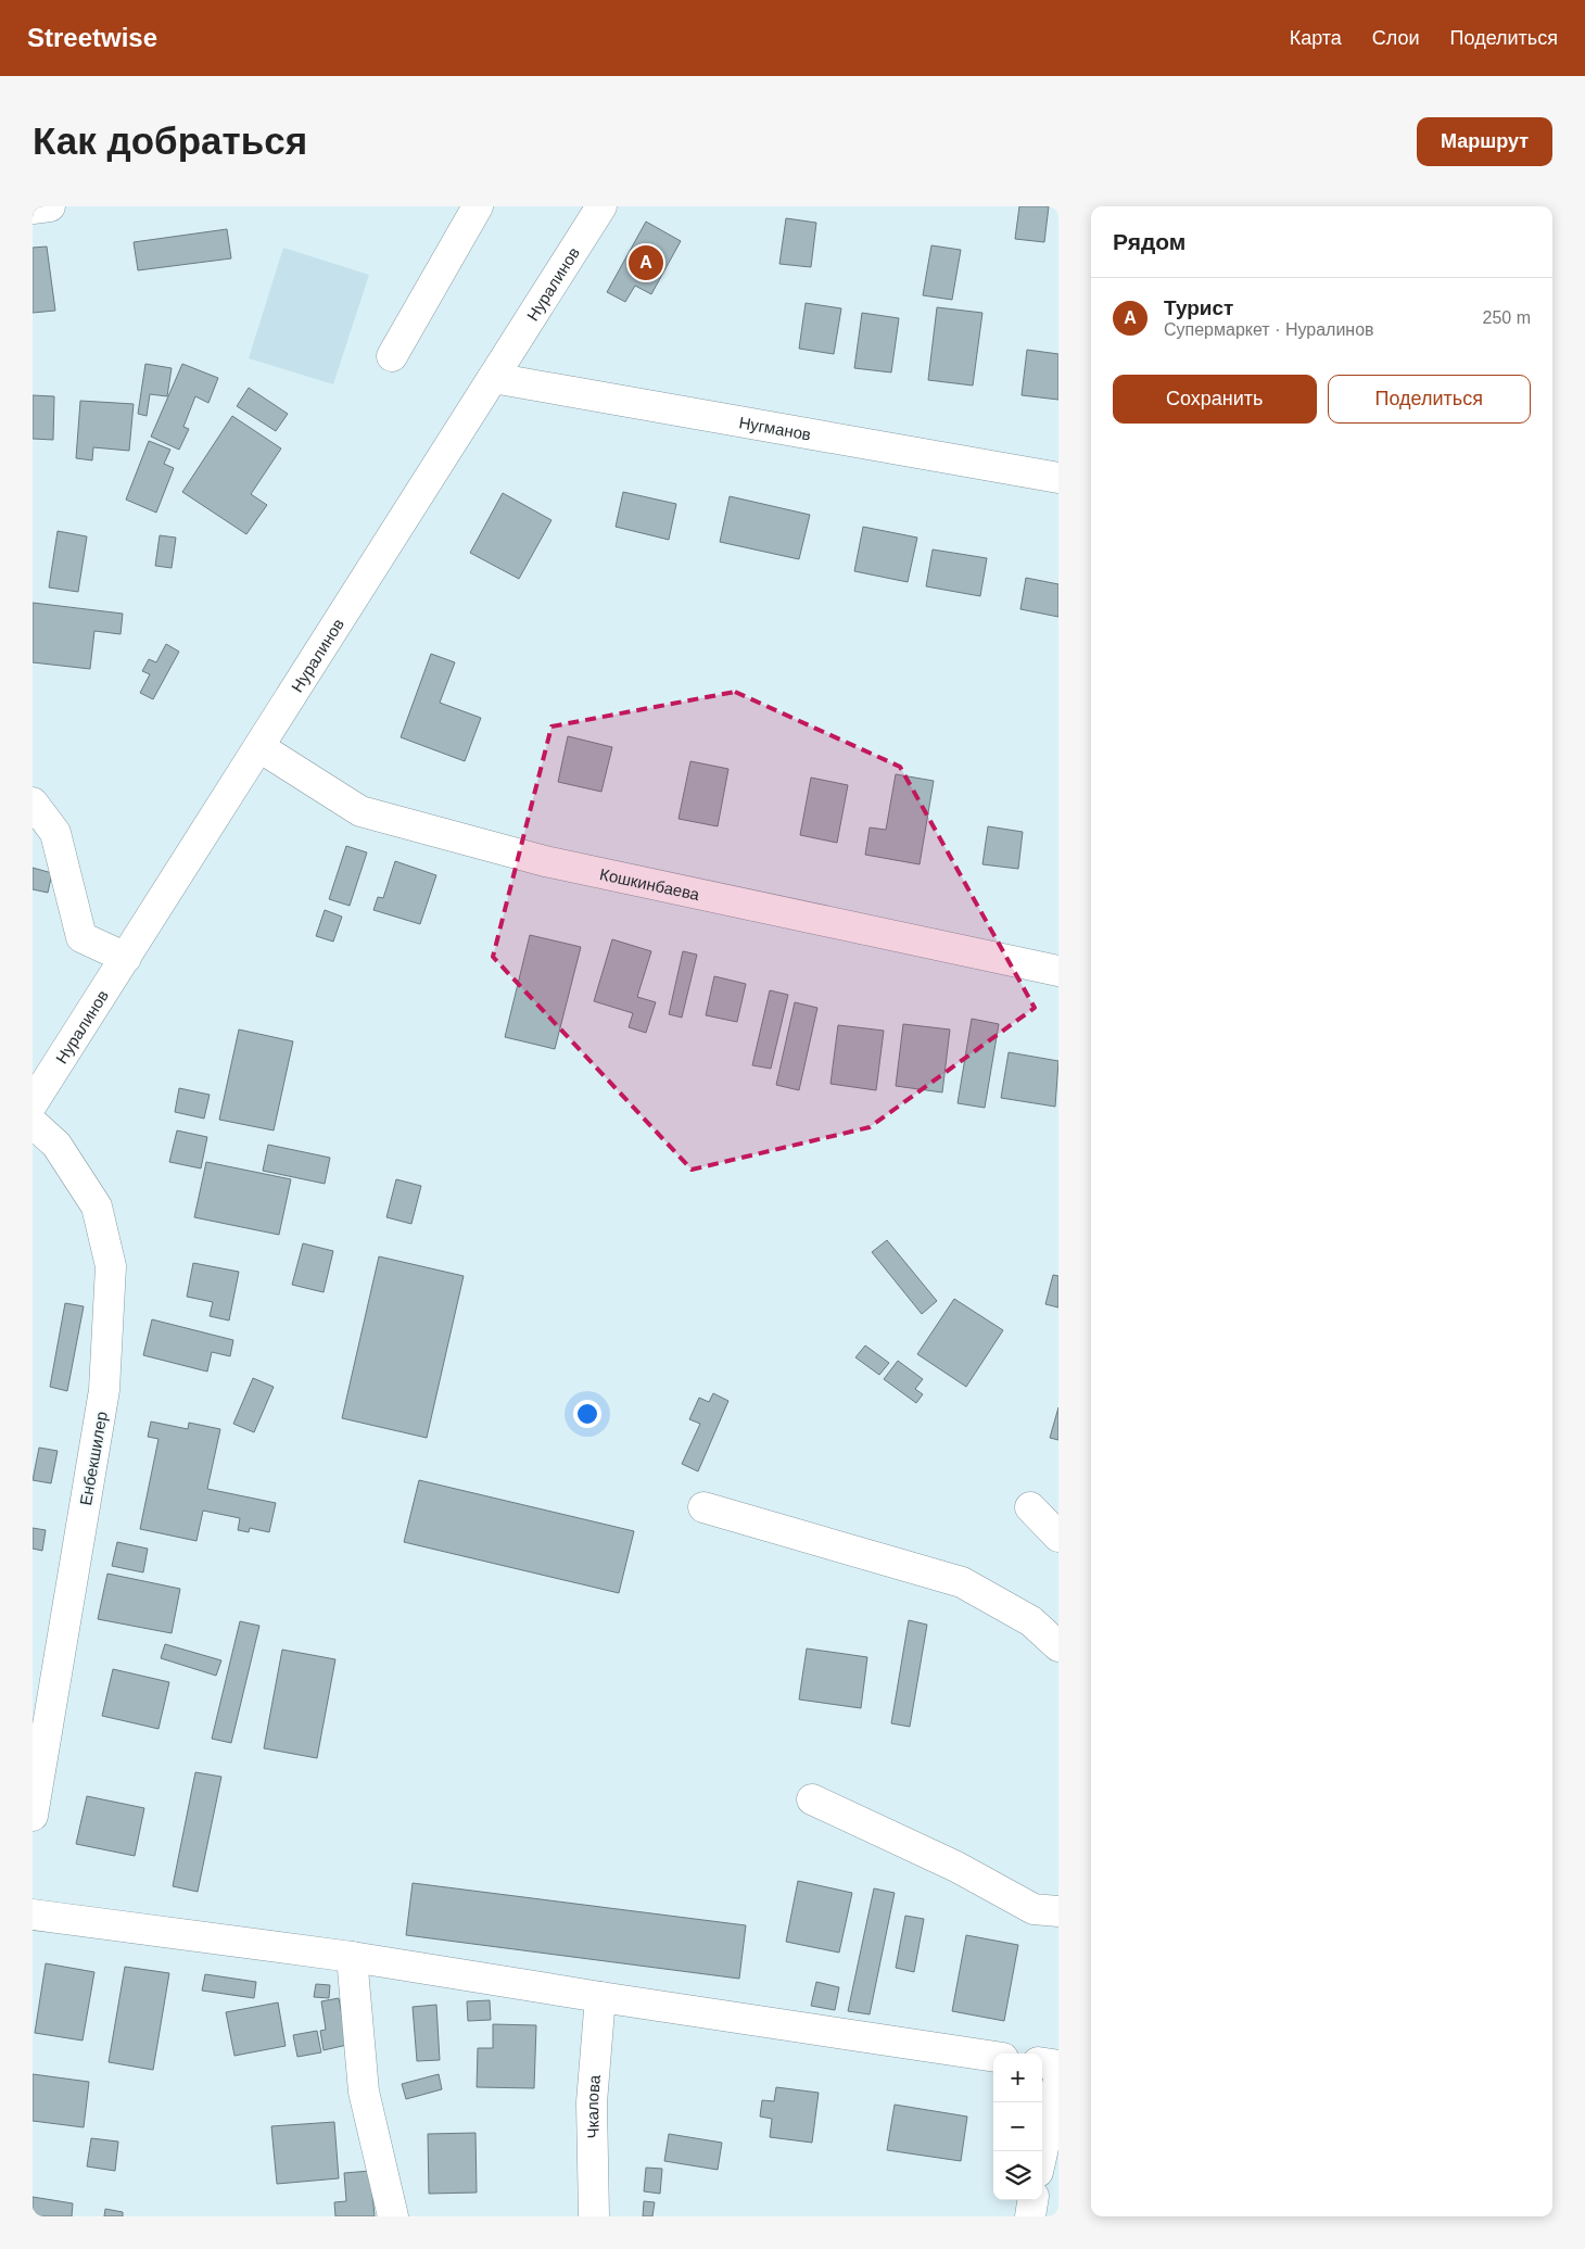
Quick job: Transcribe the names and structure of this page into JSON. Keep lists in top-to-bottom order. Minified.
{"streets":{"street":["Нуралинов","Нугманов","Кошкинбаева","Енбекшилер","Чкалова"]},"crossings":[["Нуралинов","Нугманов"],["Нуралинов","Кошкинбаева"]],"page":{"header":"Streetwise","nav":["Карта","Слои","Поделиться"],"buttons":["Маршрут",["Сохранить","Поделиться"]],"title":"Как добраться","heading":"Рядом","pins":"A","list":[{"mark":"A","name":"Турист","note":"Супермаркет · Нуралинов","value":"250 m"}],"map_buttons":["+","−"]}}
